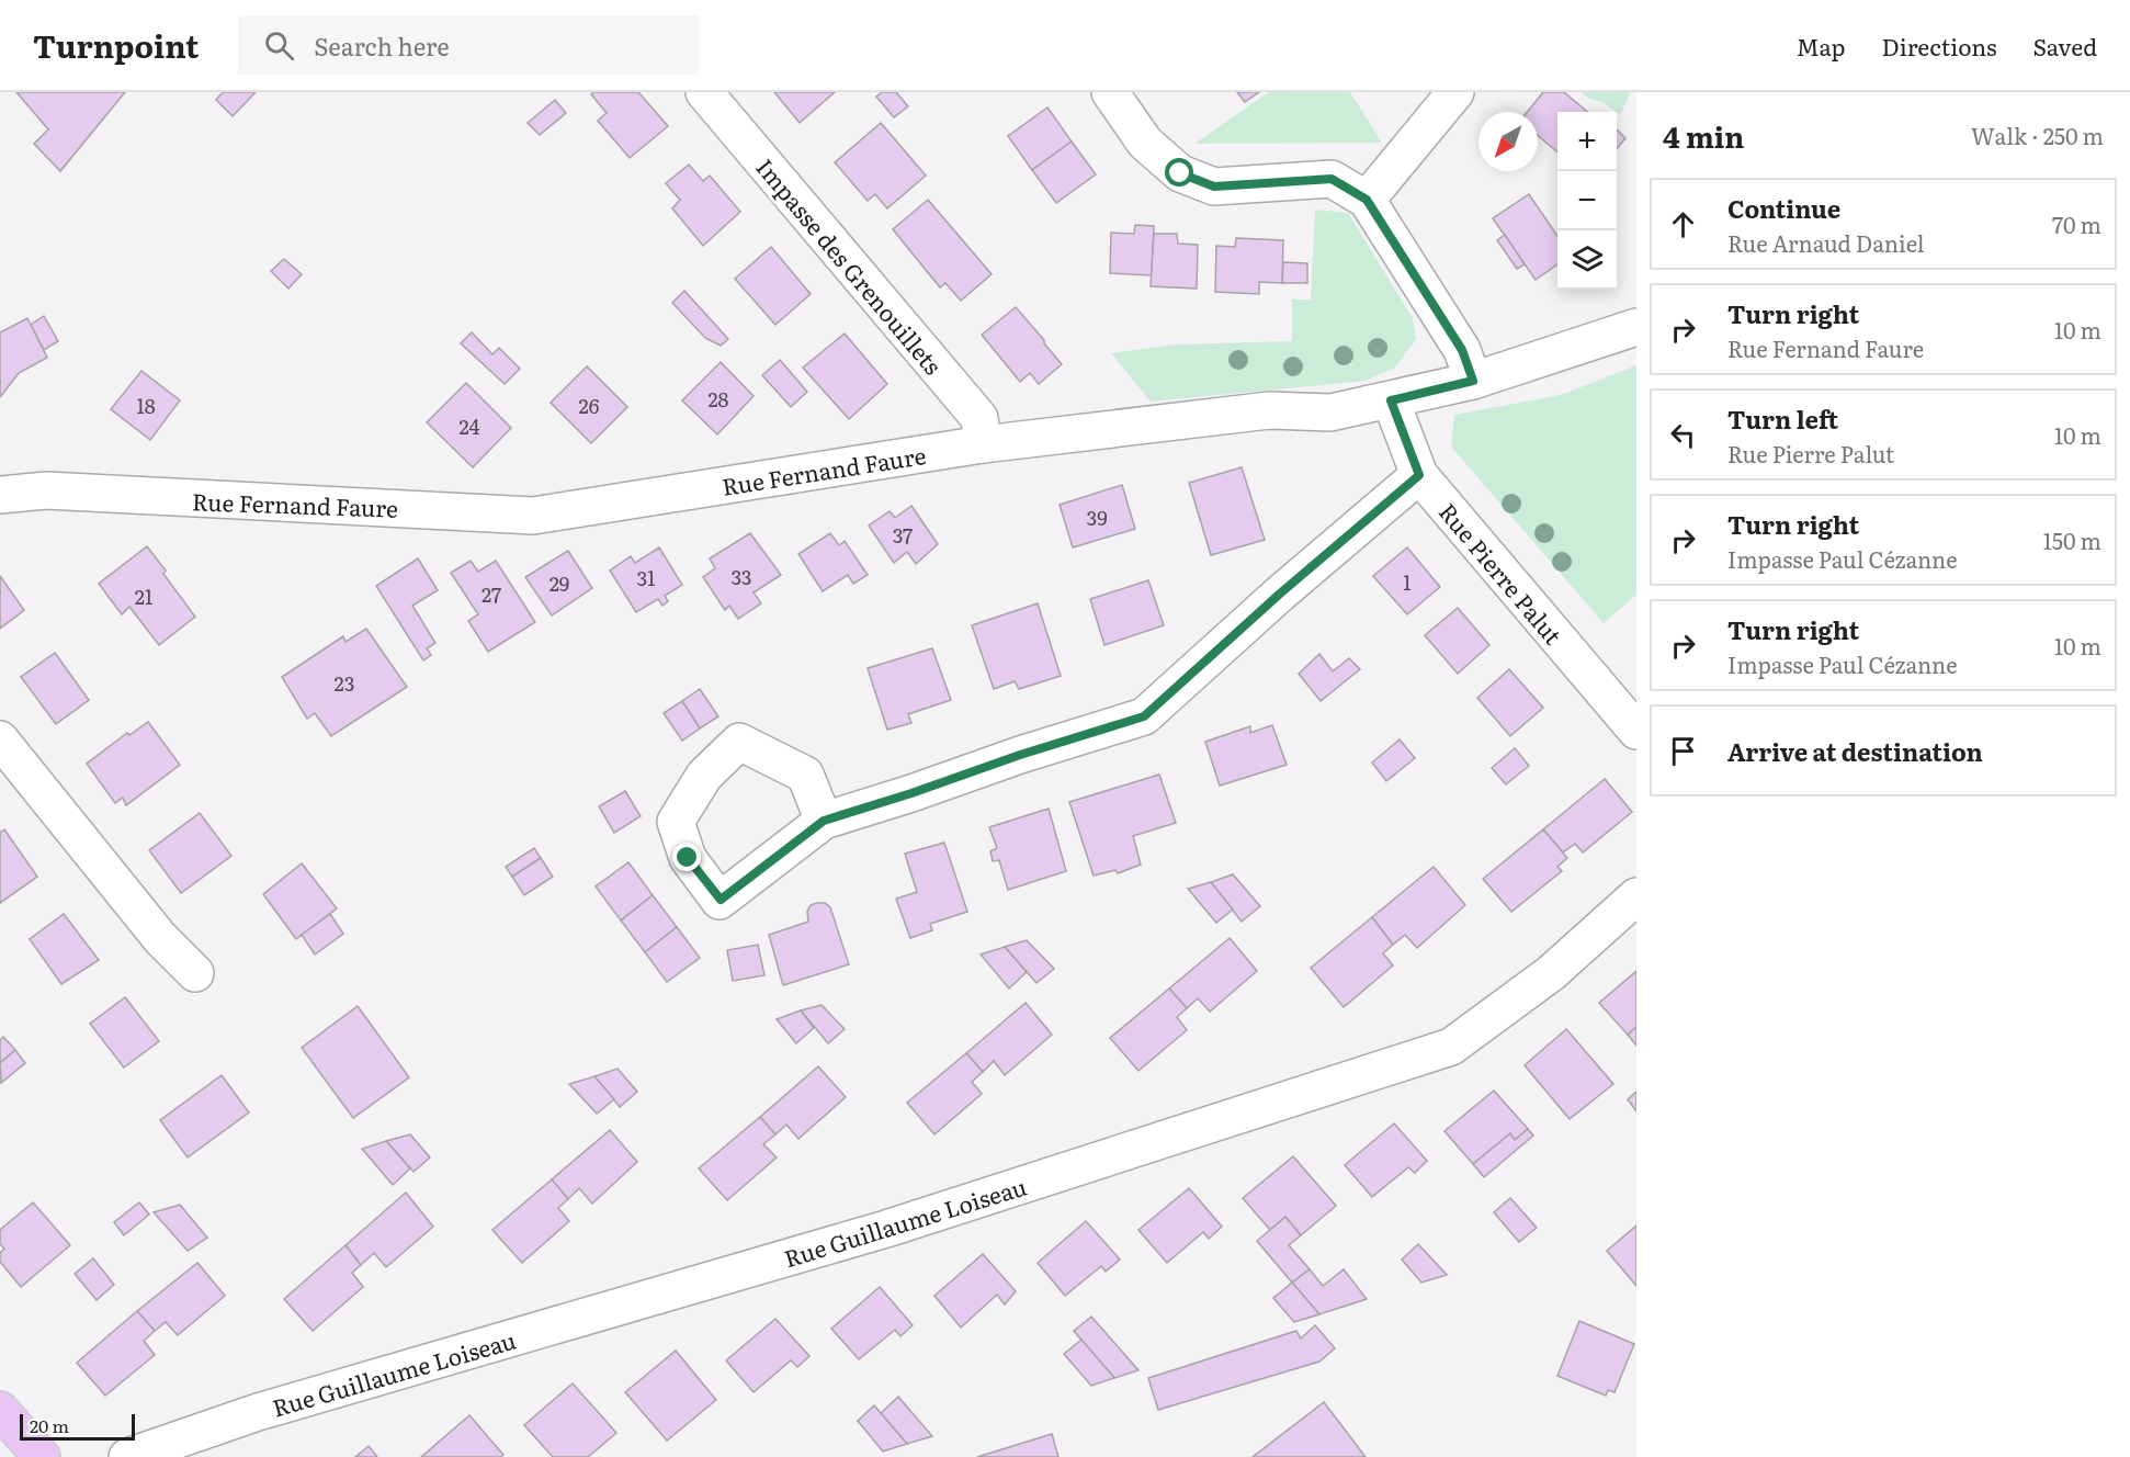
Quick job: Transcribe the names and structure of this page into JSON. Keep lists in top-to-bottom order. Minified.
{"streets":{"street":["Impasse des Grenouillets","Rue Fernand Faure","Rue Pierre Palut","Rue Guillaume Loiseau"]},"crossings":[["Impasse des Grenouillets","Rue Fernand Faure"],["Rue Fernand Faure","Rue Pierre Palut"]],"house_numbers":["28","18","26","24","39","37","33","31","1","29","27","21","23"],"scale_bar":"20 m","north":"bottom left","page":{"header":"Turnpoint","search":"Search here","nav":["Map","Directions","Saved"],"heading":["4 min","Walk · 250 m"],"map_buttons":["+","−"],"list":[["Continue","Rue Arnaud Daniel","70 m"],["Turn right","Rue Fernand Faure","10 m"],["Turn left","Rue Pierre Palut","10 m"],["Turn right","Impasse Paul Cézanne","150 m"],["Turn right","Impasse Paul Cézanne","10 m"],"Arrive at destination"],"scale":"20 m"}}
